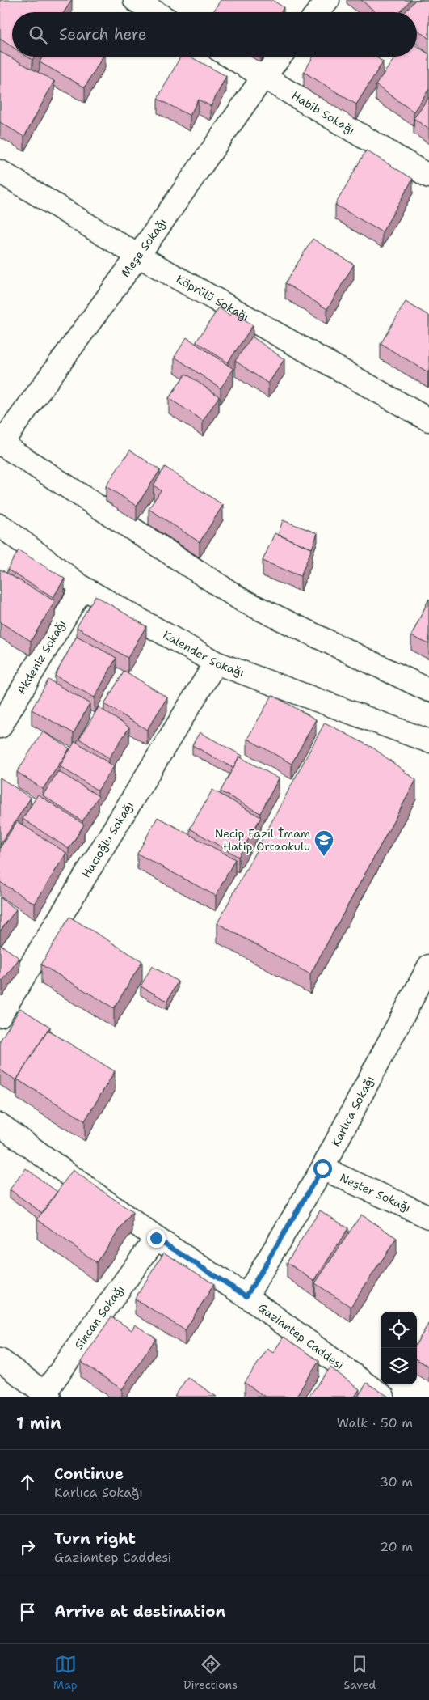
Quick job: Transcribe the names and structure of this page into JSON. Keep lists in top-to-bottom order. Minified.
{"streets":{"street":["Habib Sokağı","Meşe Sokağı","Köprülü Sokağı","Kalender Sokağı","Akdeniz Sokağı","Hacıoğlu Sokağı","Karlıca Sokağı","Neşter Sokağı","Sincan Sokağı","Gaziantep Caddesi"]},"crossings":[["Habib Sokağı","Meşe Sokağı"],["Meşe Sokağı","Köprülü Sokağı"],["Kalender Sokağı","Akdeniz Sokağı"],["Kalender Sokağı","Hacıoğlu Sokağı"],["Karlıca Sokağı","Neşter Sokağı"],["Karlıca Sokağı","Gaziantep Caddesi"],["Sincan Sokağı","Gaziantep Caddesi"]],"places":{"school or university":["Necip Fazıl İmam Hatip Ortaokulu"]},"page":{"search":"Search here","heading":["1 min","Walk · 50 m"],"list":[["Continue","Karlıca Sokağı","30 m"],["Turn right","Gaziantep Caddesi","20 m"],"Arrive at destination"],"nav":["Map","Directions","Saved"]}}
